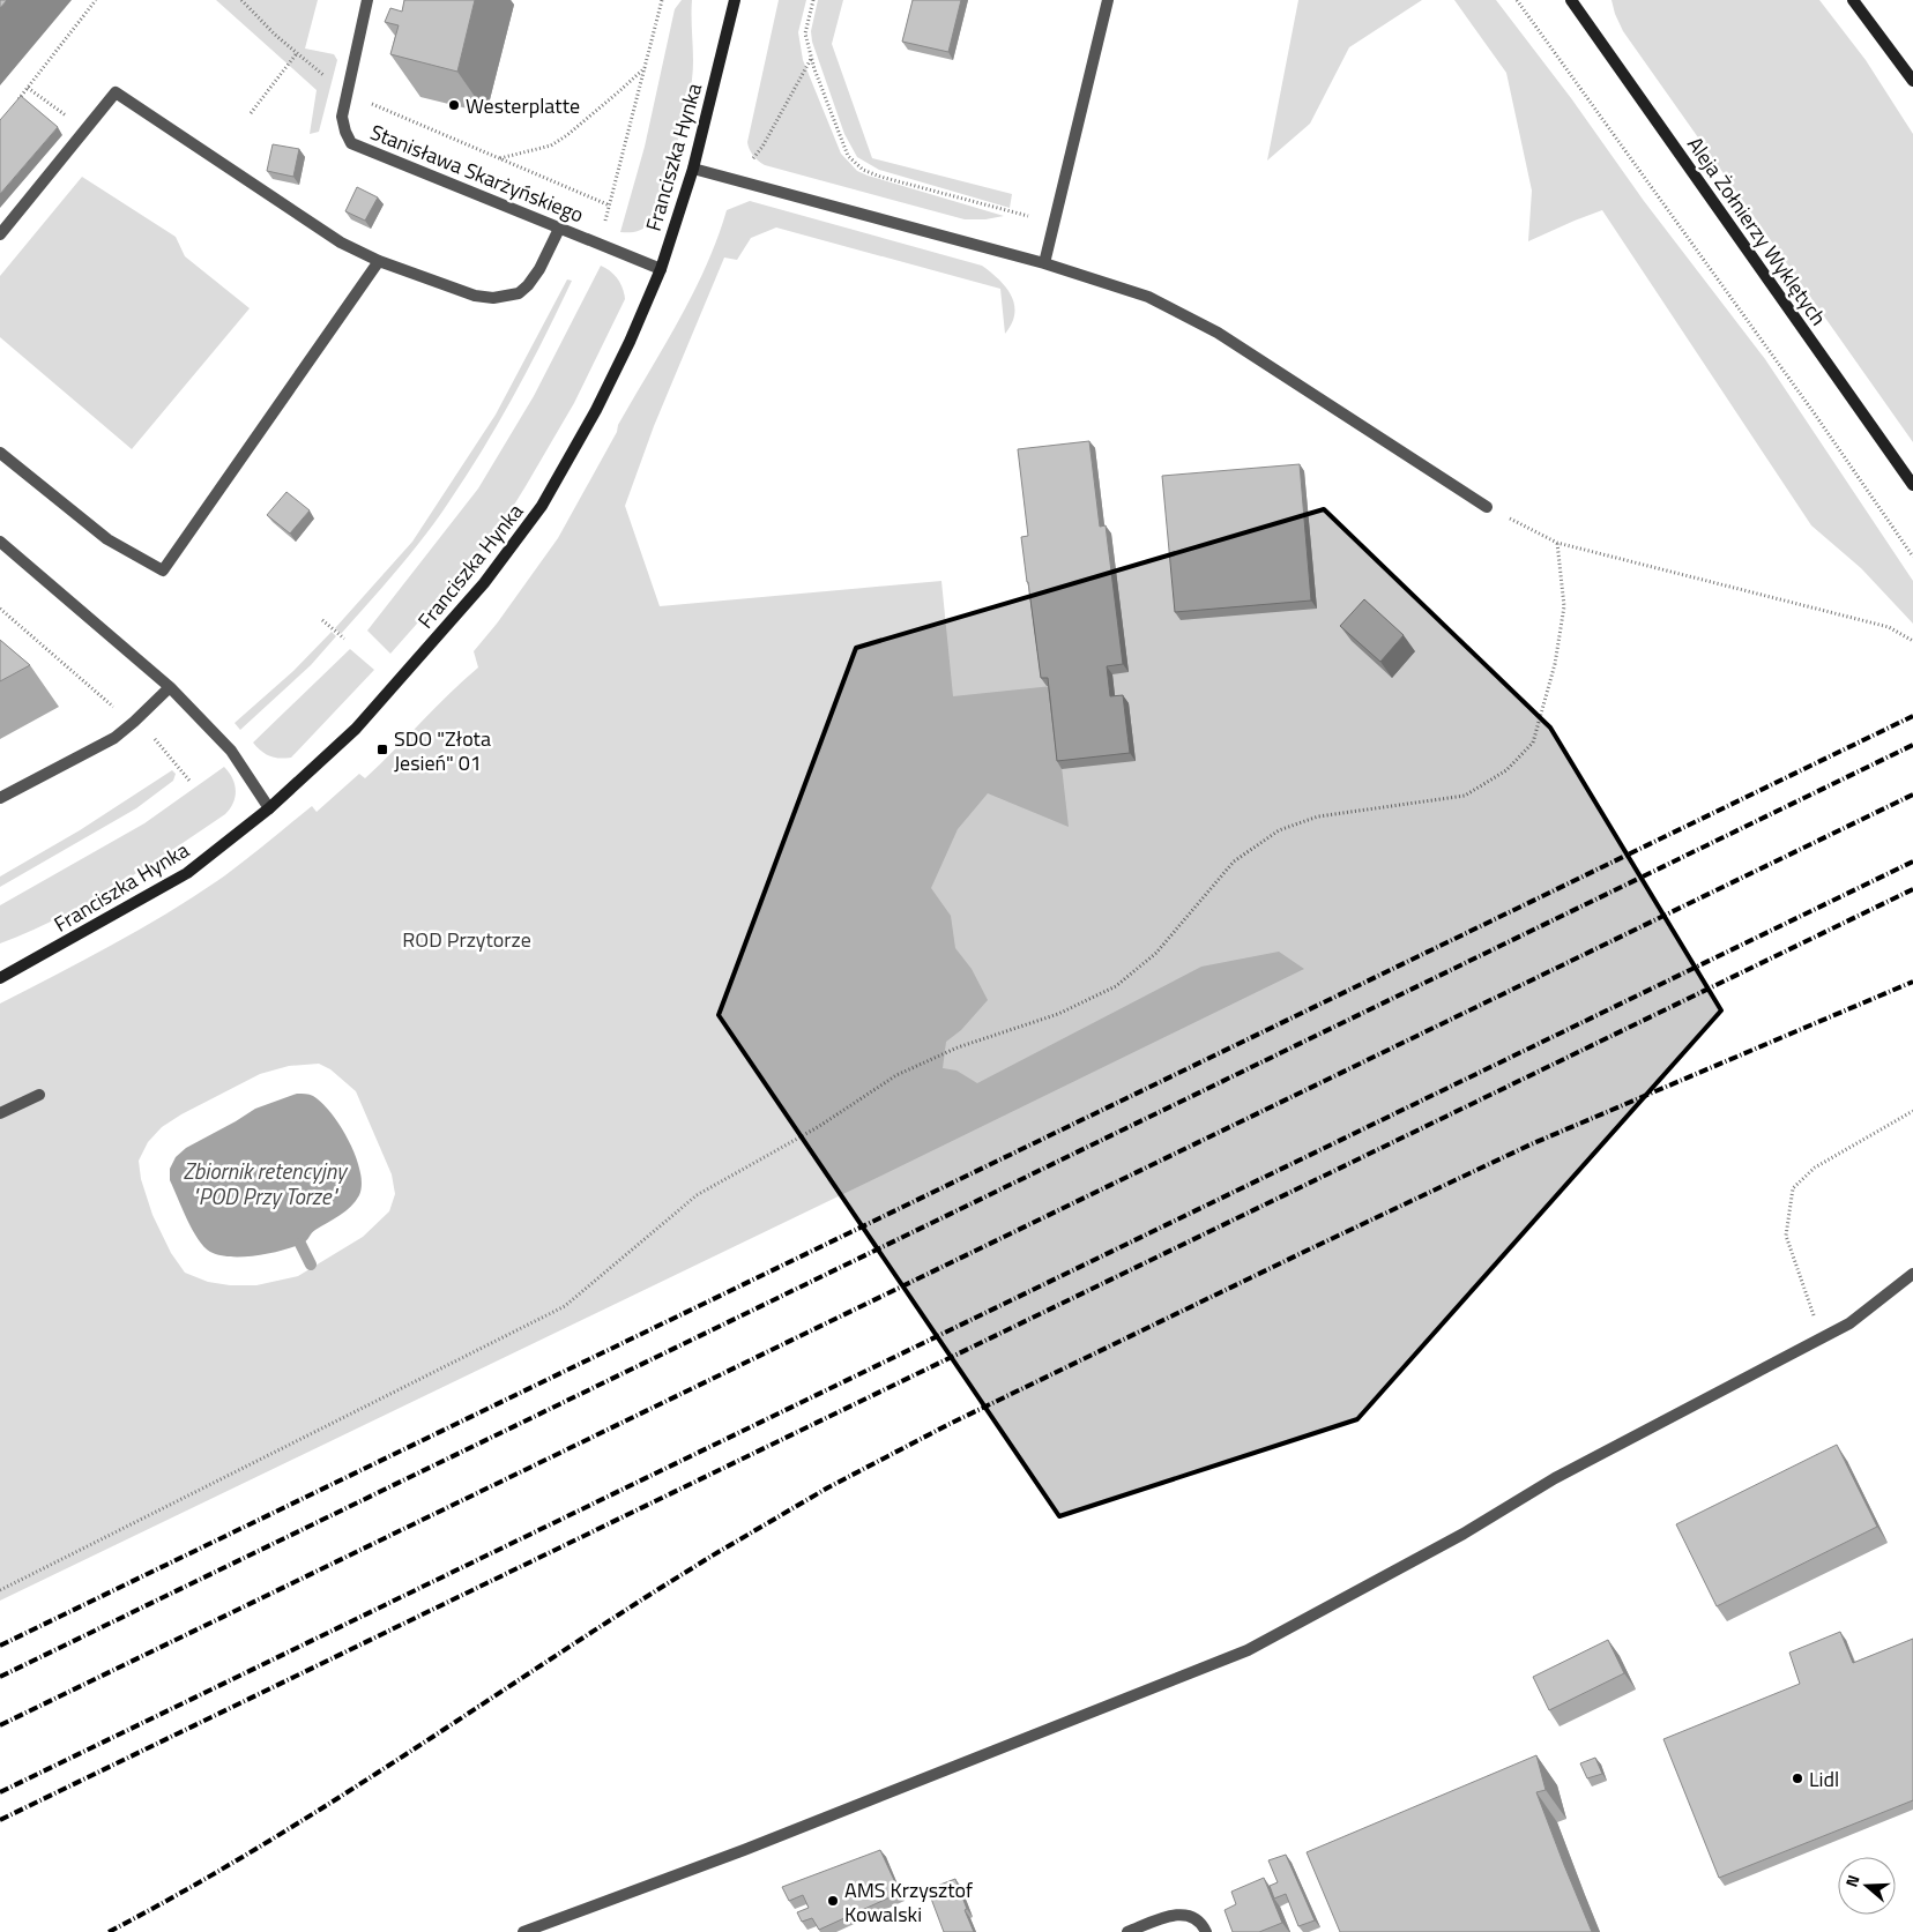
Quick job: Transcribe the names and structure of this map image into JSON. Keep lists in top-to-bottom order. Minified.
{"streets":{"street":["Franciszka Hynka","Stanisława Skarżyńskiego","Aleja Żołnierzy Wyklętych"]},"crossings":[["Franciszka Hynka","Stanisława Skarżyńskiego"]],"water":["Zbiornik retencyjny \"POD Przy Torze\""],"parks":["ROD Przytorze"],"places":{"other":["Westerplatte","Lidl","AMS Krzysztof Kowalski"],"transit":["SDO \"Złota Jesień\" 01"]},"north":"left"}
